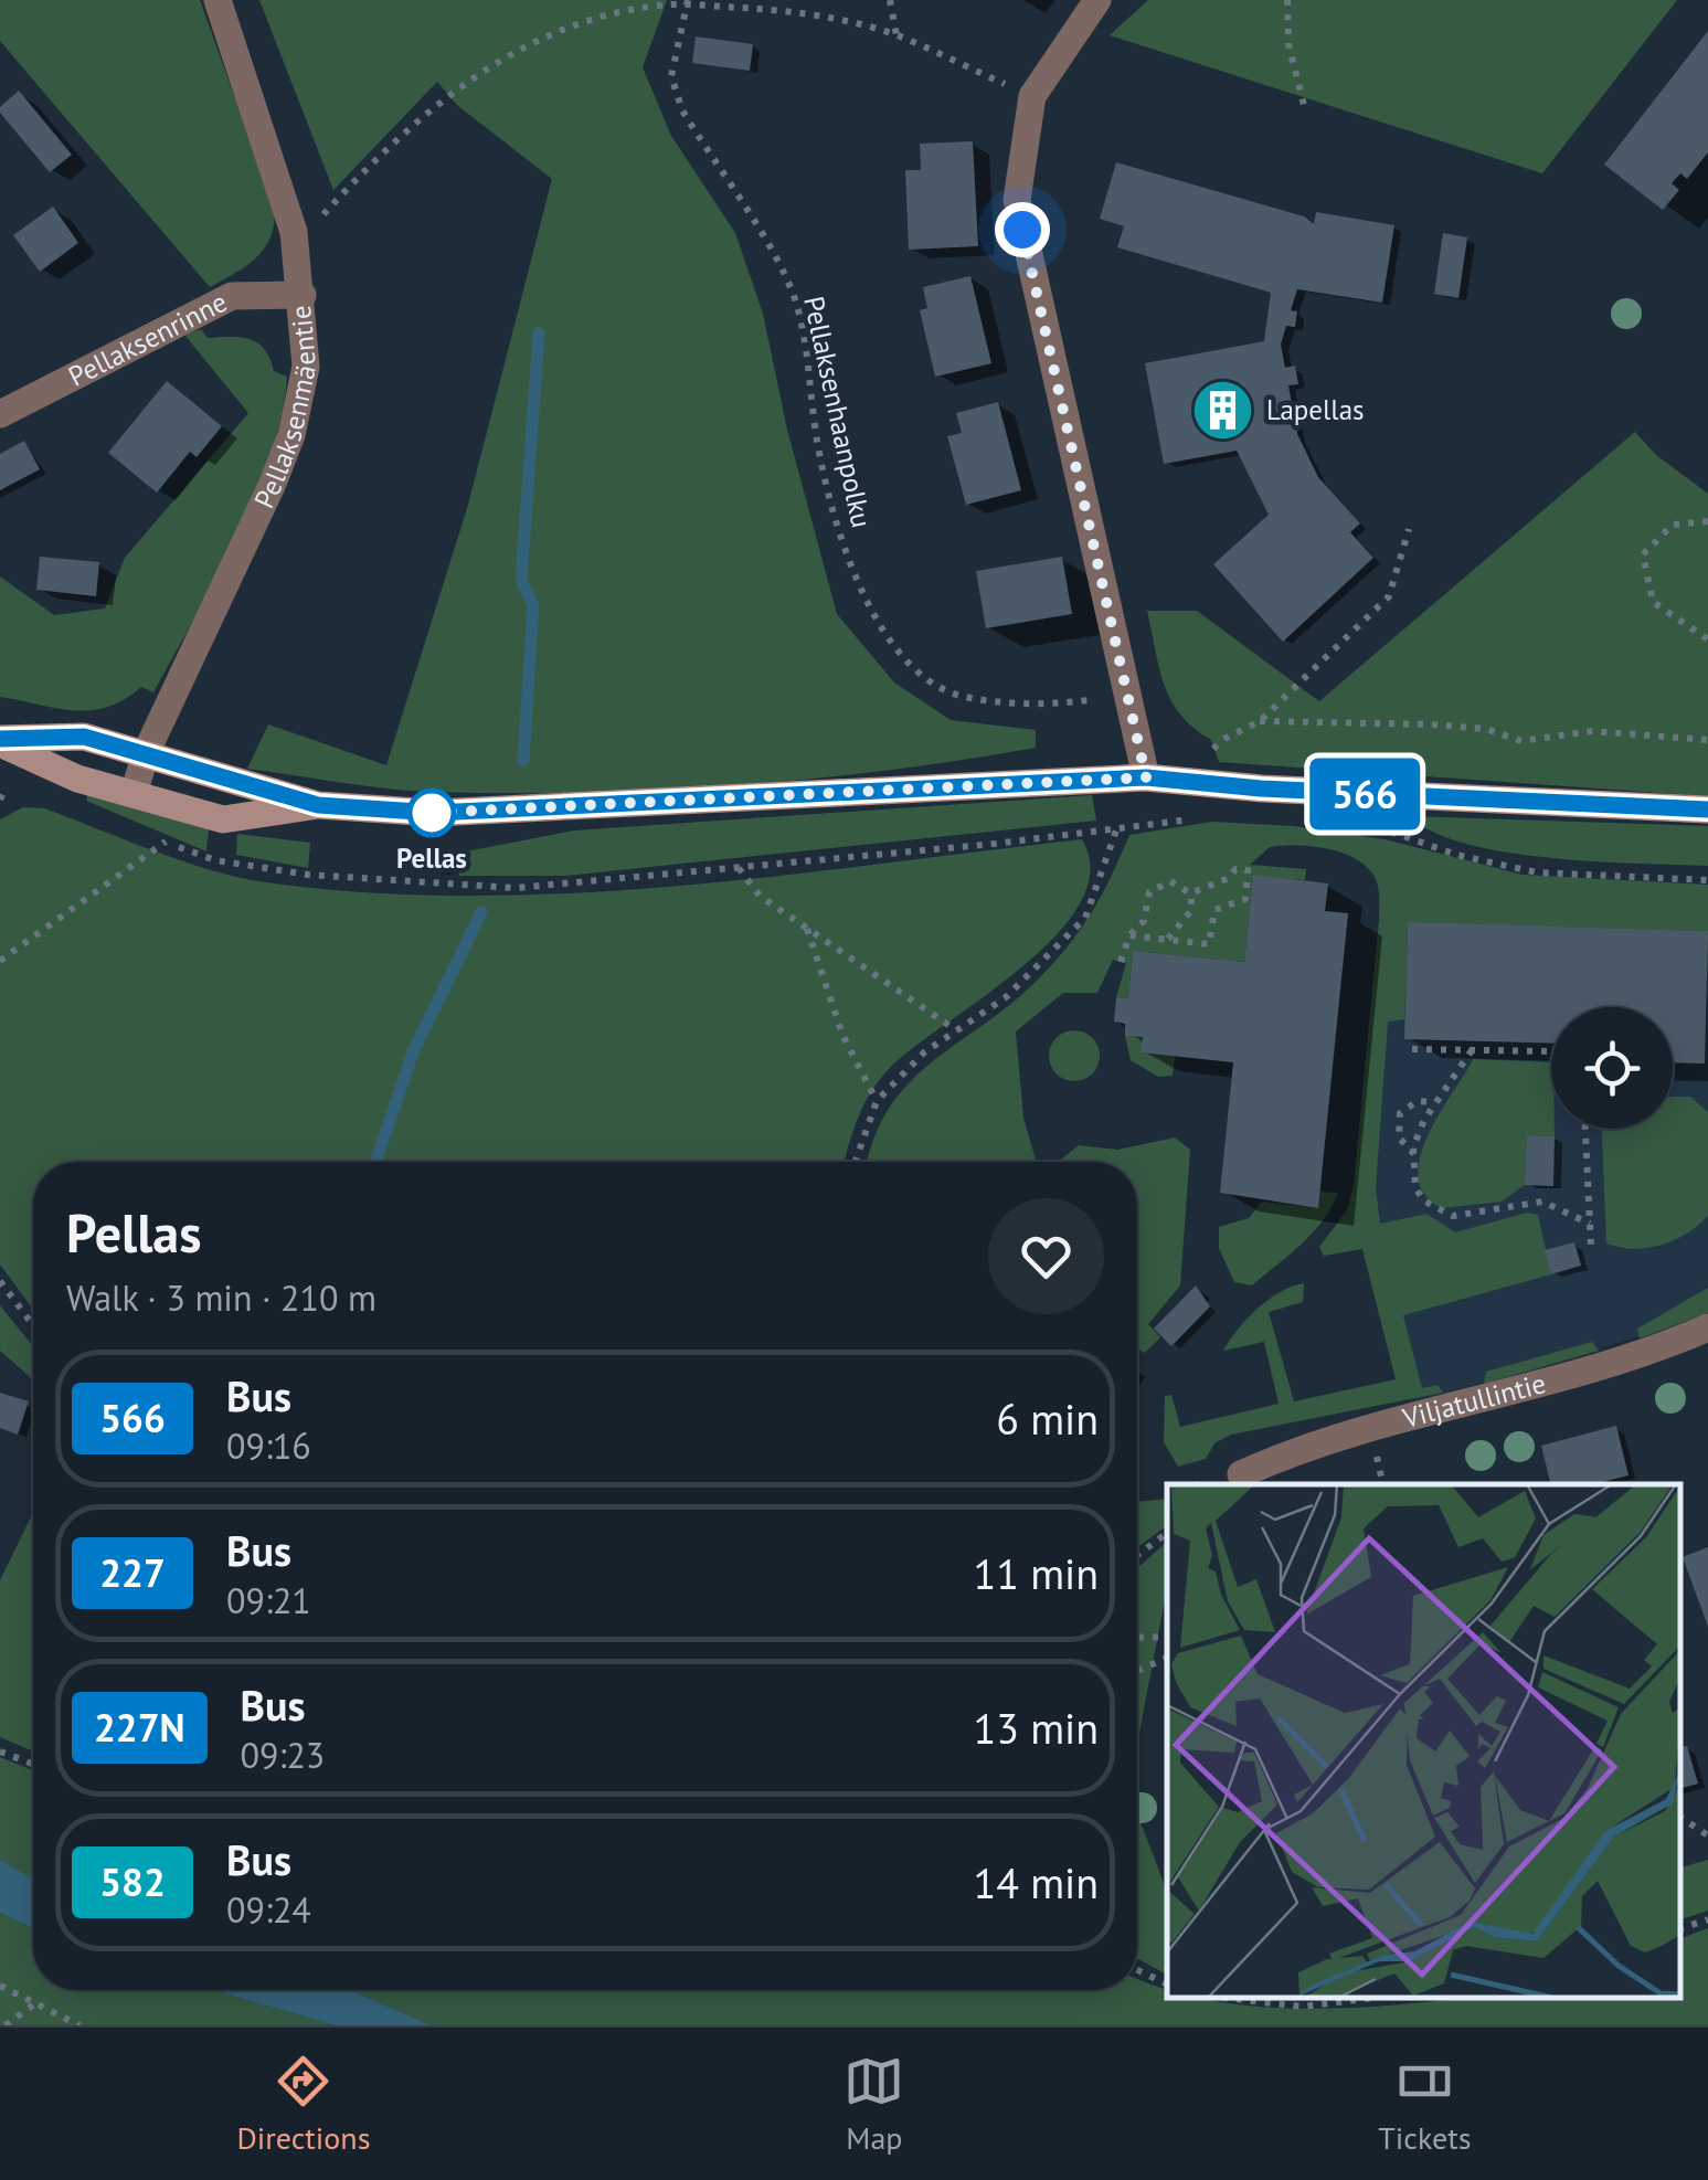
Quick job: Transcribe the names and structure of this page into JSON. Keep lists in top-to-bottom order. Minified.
{"streets":{"street":["Pellaksenrinne","Pellaksenmäentie","Viljatullintie"],"path":["Pellaksenhaanpolku"]},"crossings":[["Pellaksenrinne","Pellaksenmäentie"]],"places":{"building":["Lapellas"],"other":["Pellas"]},"lines":["bus line 566"],"page":{"on_map":"566","heading":["Pellas","Walk · 3 min · 210 m"],"list":[{"mark":"566","name":"Bus","note":"09:16","value":"6 min"},{"mark":"227","name":"Bus","note":"09:21","value":"11 min"},{"mark":"227N","name":"Bus","note":"09:23","value":"13 min"},{"mark":"582","name":"Bus","note":"09:24","value":"14 min"}],"tabs":["Directions","Map","Tickets"]}}
